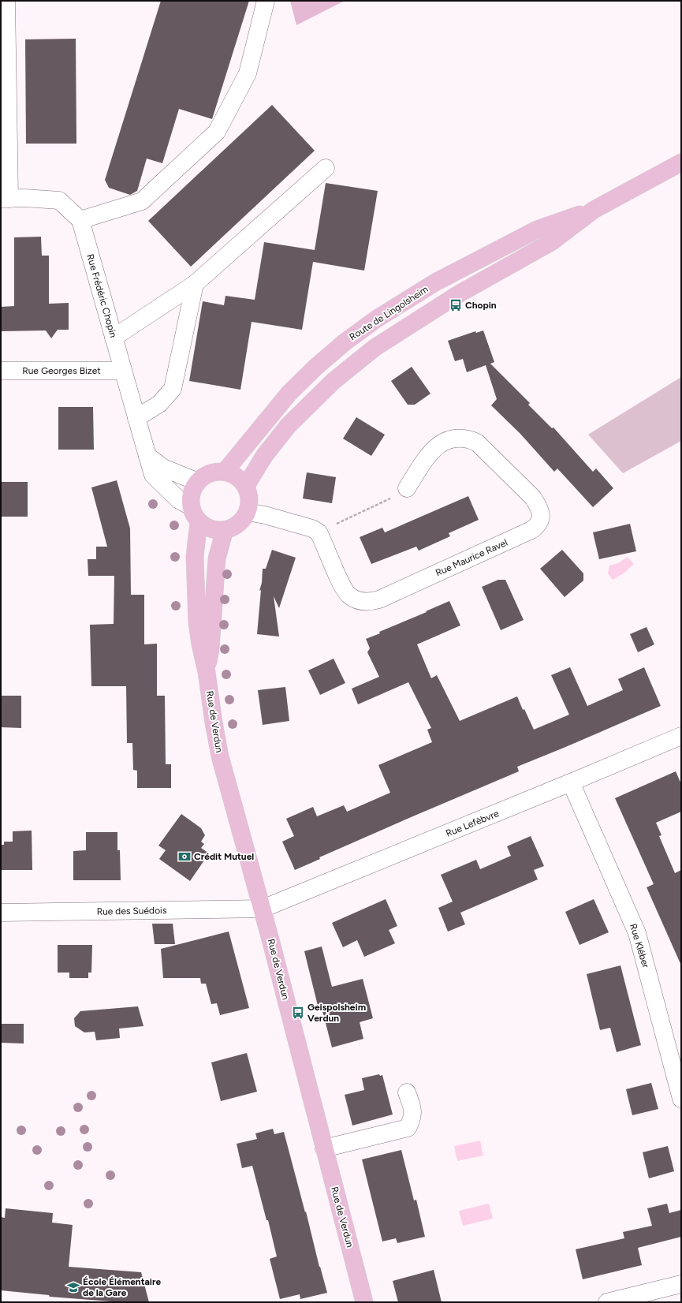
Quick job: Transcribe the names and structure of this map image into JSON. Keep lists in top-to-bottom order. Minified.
{"streets":{"main road":["Route de Lingolsheim","Rue de Verdun"],"street":["Rue Frédéric Chopin","Rue Georges Bizet","Rue Maurice Ravel","Rue Lefèbvre","Rue des Suédois","Rue Kléber"]},"crossings":[["Rue Frédéric Chopin","Route de Lingolsheim"],["Rue Frédéric Chopin","Rue Georges Bizet"],["Rue Frédéric Chopin","Rue de Verdun"],["Route de Lingolsheim","Rue de Verdun"],["Rue de Verdun","Rue Lefèbvre"],["Rue de Verdun","Rue des Suédois"],["Rue Lefèbvre","Rue des Suédois"],["Rue Lefèbvre","Rue Kléber"]],"places":{"bus stop":["Chopin","Geispolsheim Verdun"],"bank":["Crédit Mutuel"],"school or university":["École Élémentaire de la Gare"]}}
